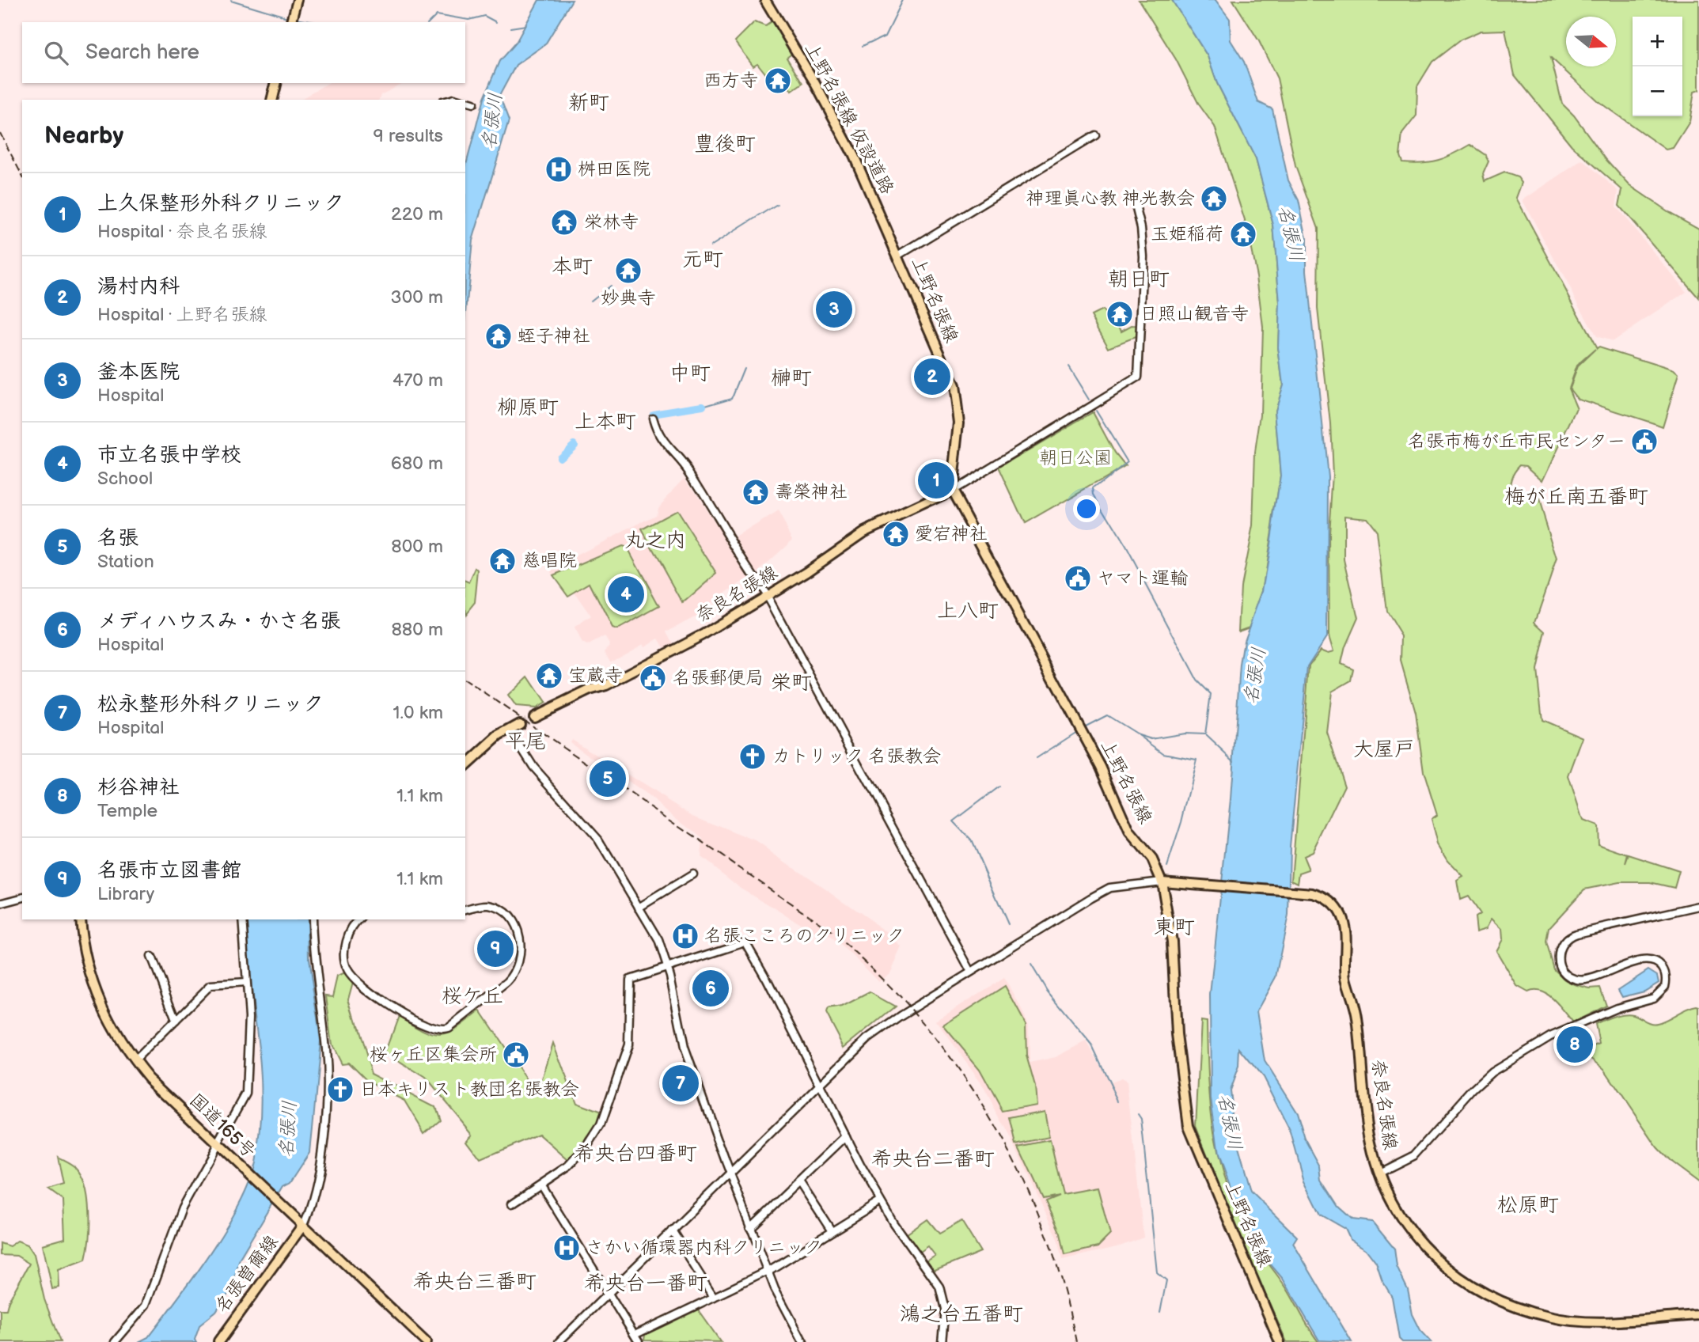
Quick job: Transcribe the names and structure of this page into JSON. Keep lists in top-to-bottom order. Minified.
{"streets":{"main road":["上野名張線 仮設道路","上野名張線","奈良名張線","国道165号","名張曽爾線"]},"crossings":[["上野名張線 仮設道路","上野名張線"],["上野名張線","奈良名張線"],["国道165号","名張曽爾線"]],"districts":["新町","豊後町","元町","本町","朝日町","中町","榊町","柳原町","上本町","梅が丘南五番町","丸之内","上八町","栄町","平尾","大屋戸","東町","桜ケ丘","希央台四番町","希央台二番町","松原町","希央台三番町","希央台一番町","鴻之台五番町"],"water":["名張川"],"parks":["朝日公園"],"places":{"temple":["西方寺","神理眞心教 神光教会","栄林寺","玉姫稲荷","妙典寺","日照山観音寺","蛭子神社","壽榮神社","愛宕神社","慈唱院","宝蔵寺"],"hospital":["桝田医院","名張こころのクリニック","さかい循環器内科クリニック"],"public building":["名張市梅が丘市民センター","ヤマト運輸","名張郵便局","桜ヶ丘区集会所"],"church":["カトリック 名張教会","日本キリスト教団名張教会"]},"north":"right","page":{"map_buttons":["+","−"],"search":"Search here","heading":["Nearby","9 results"],"list":[{"mark":"1","name":"上久保整形外科クリニック","note":"Hospital · 奈良名張線","value":"220 m"},{"mark":"2","name":"湯村内科","note":"Hospital · 上野名張線","value":"300 m"},{"mark":"3","name":"釜本医院","note":"Hospital","value":"470 m"},{"mark":"4","name":"市立名張中学校","note":"School","value":"680 m"},{"mark":"5","name":"名張","note":"Station","value":"800 m"},{"mark":"6","name":"メディハウスみ・かさ名張","note":"Hospital","value":"880 m"},{"mark":"7","name":"松永整形外科クリニック","note":"Hospital","value":"1.0 km"},{"mark":"8","name":"杉谷神社","note":"Temple","value":"1.1 km"},{"mark":"9","name":"名張市立図書館","note":"Library","value":"1.1 km"}],"pins":["3","2","1","4","5","9","6","8","7"]}}
